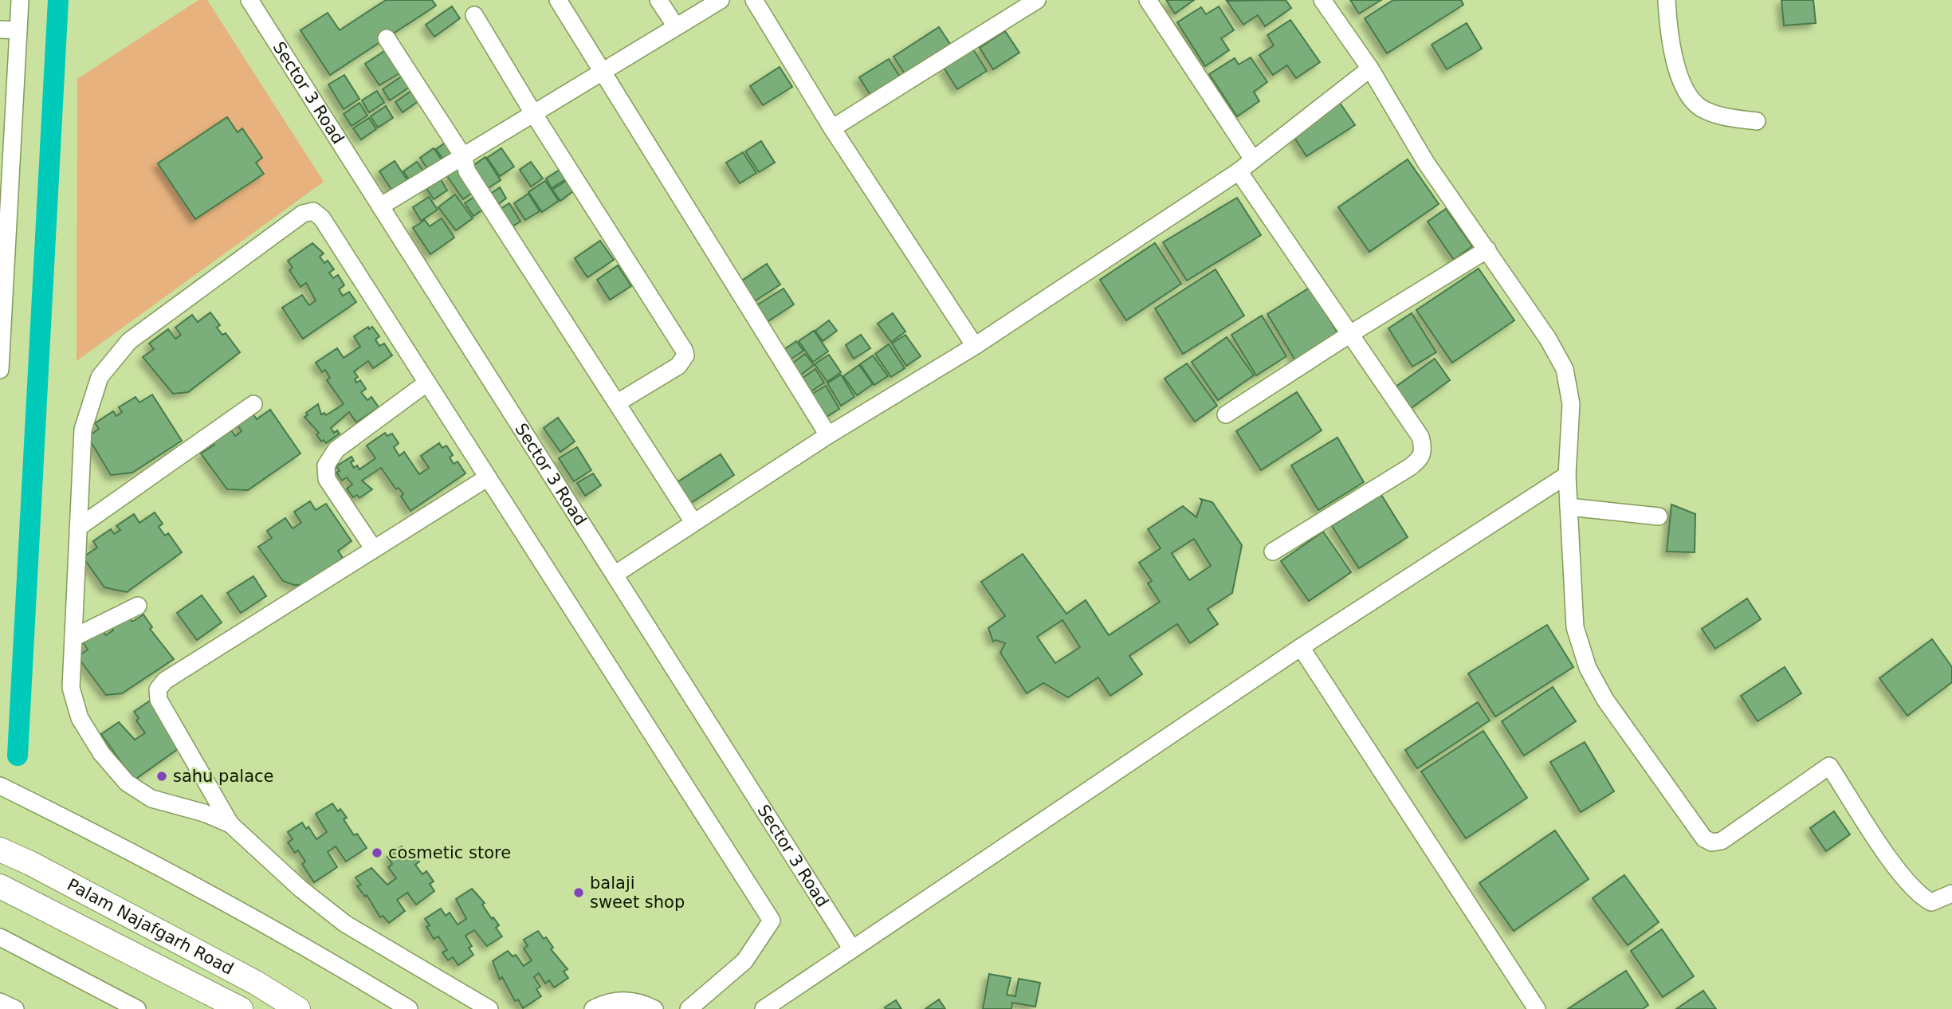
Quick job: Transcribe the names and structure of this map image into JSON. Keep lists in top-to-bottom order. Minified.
{"streets":{"main road":["Palam Najafgarh Road"],"street":["Sector 3 Road"]},"places":["sahu palace","cosmetic store","balaji sweet shop"]}
